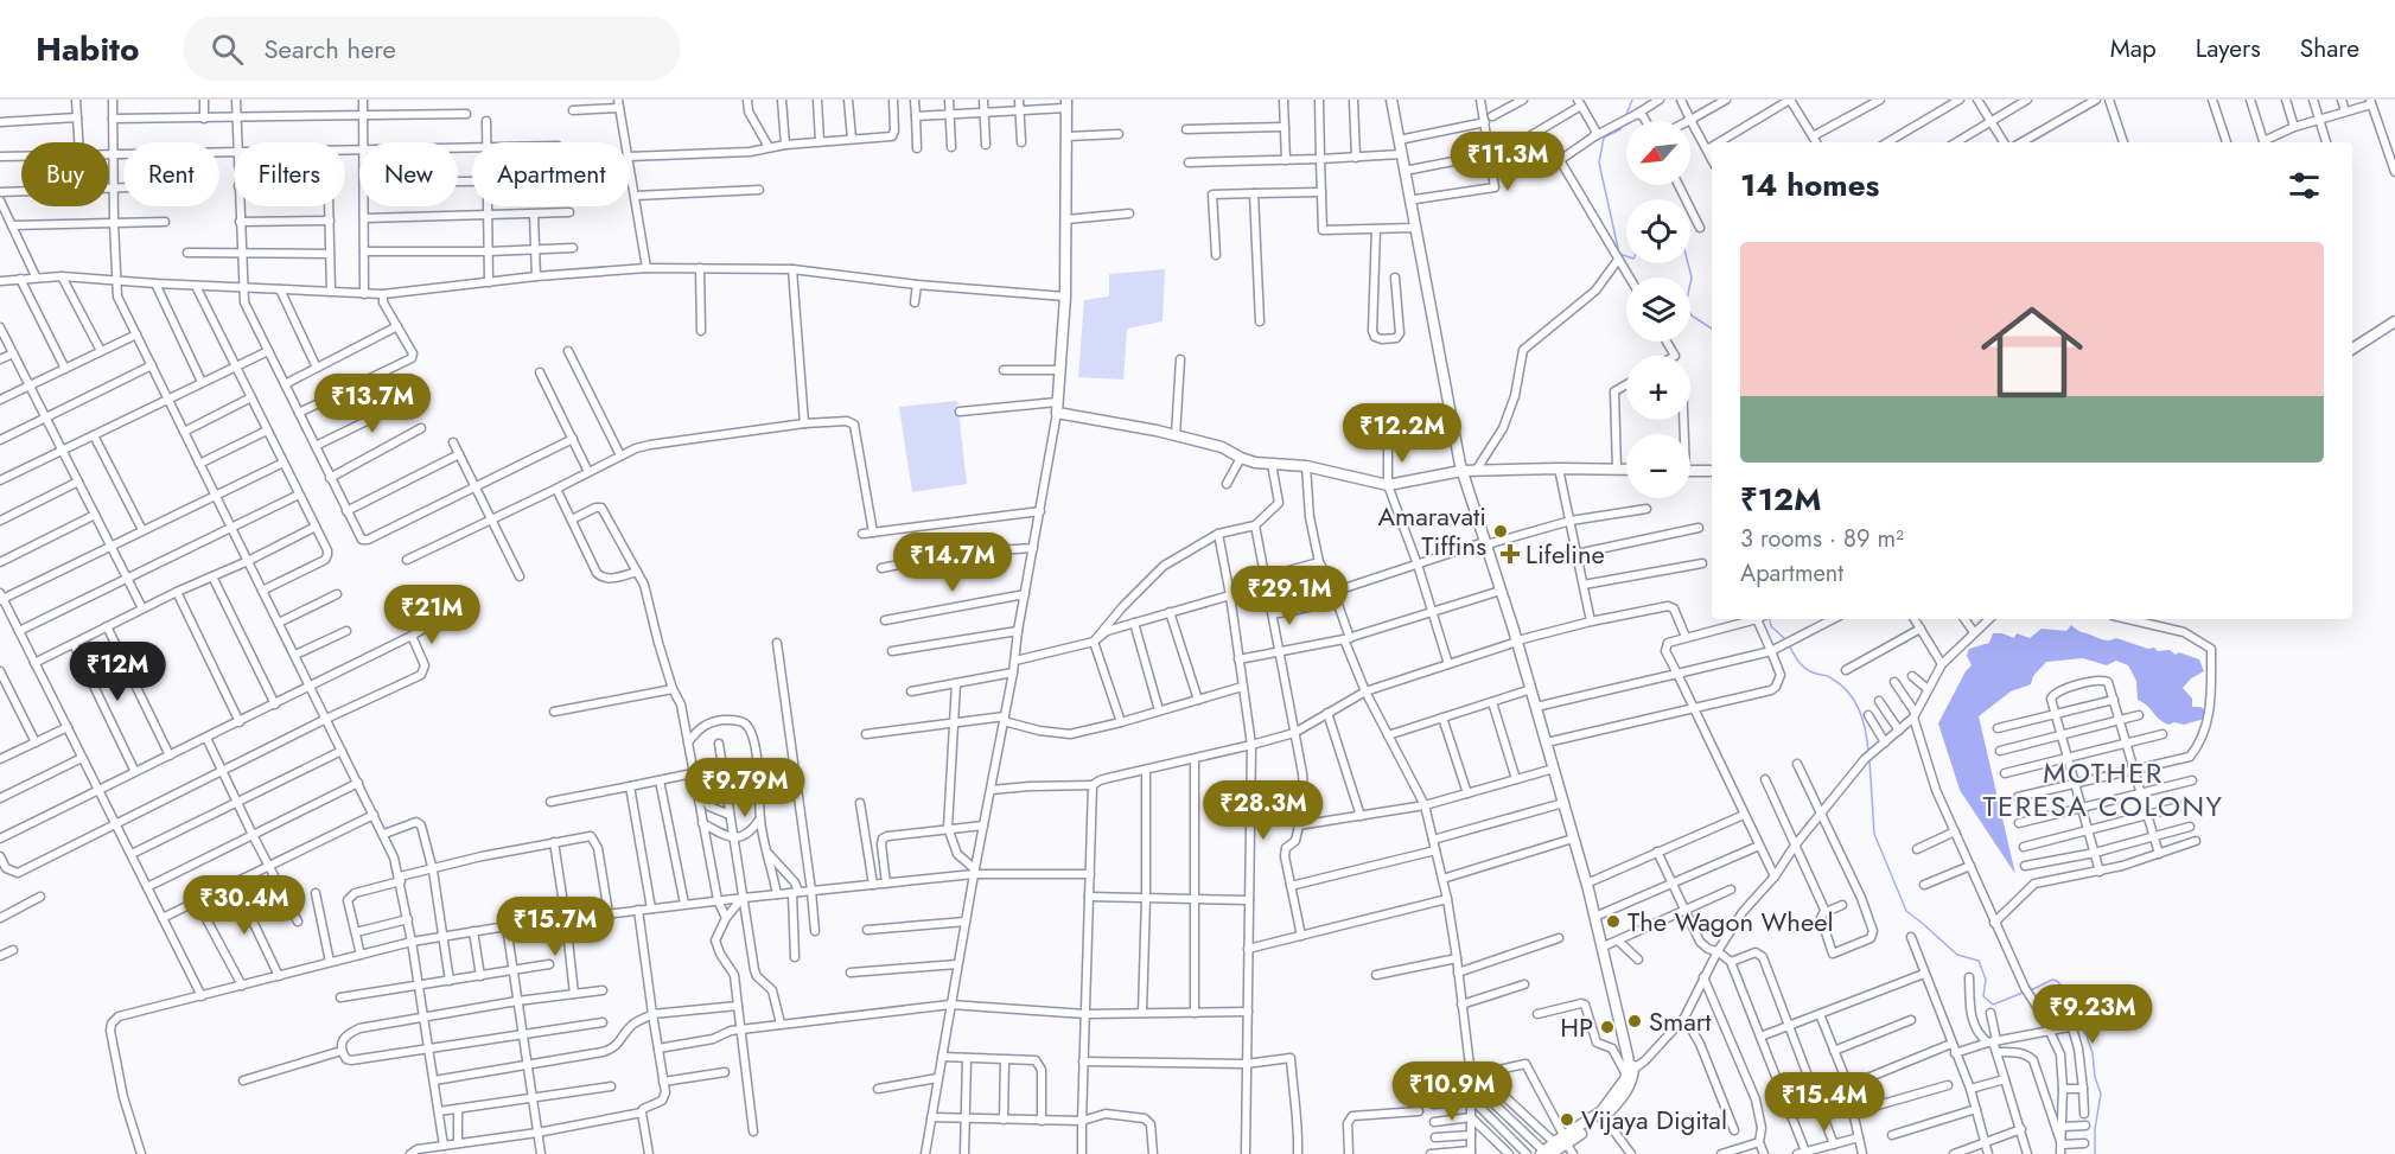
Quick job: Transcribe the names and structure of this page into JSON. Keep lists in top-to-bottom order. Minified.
{"districts":["MOTHER TERESA COLONY"],"places":{"other":["Amaravati Tiffins","The Wagon Wheel","Smart","HP","Vijaya Digital"],"health":["Lifeline"]},"north":"bottom left","page":{"header":"Habito","search":"Search here","nav":["Map","Layers","Share"],"map_buttons":["+","−"],"price":["₹11.3M","₹13.7M","₹12.2M","₹14.7M","₹29.1M","₹21M","₹12M","₹9.79M","₹28.3M","₹30.4M","₹15.7M","₹9.23M","₹10.9M","₹15.4M"],"chip":["Buy","Rent","Filters","New","Apartment"],"heading":"14 homes","list":[{"name":"₹12M","note":"3 rooms · 89 m² · Apartment"}]}}
